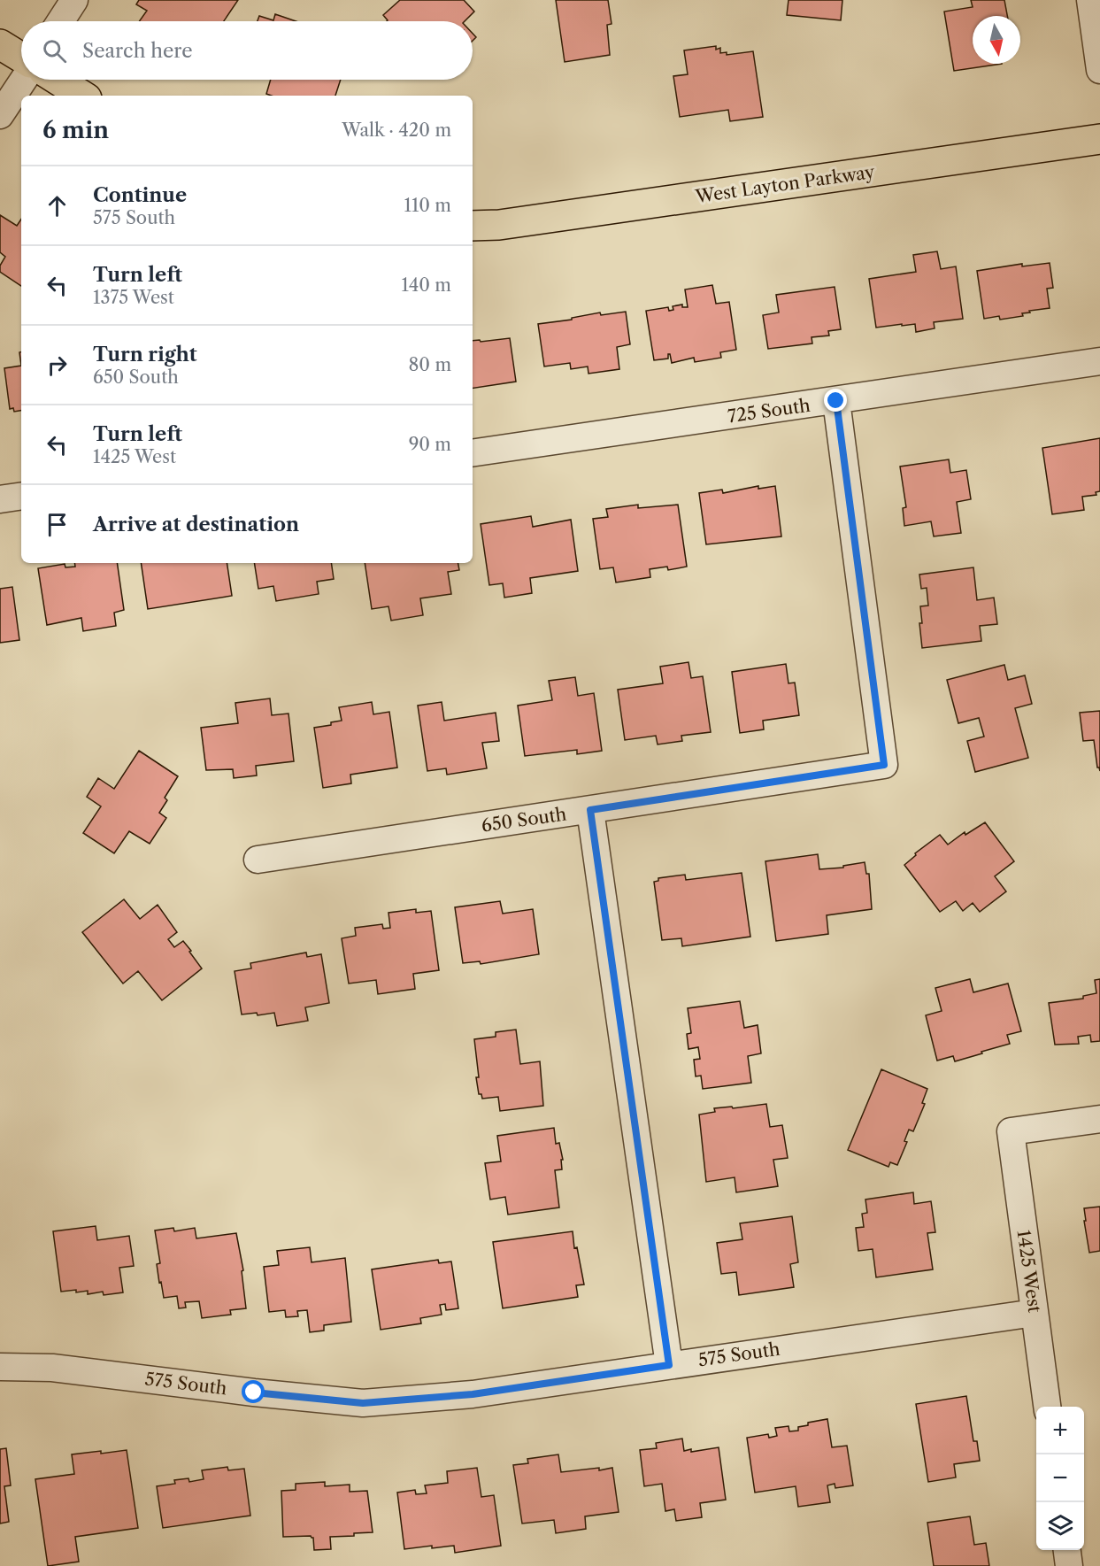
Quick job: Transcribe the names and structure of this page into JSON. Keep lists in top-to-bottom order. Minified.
{"streets":{"main road":["West Layton Parkway"],"street":["725 South","650 South","1425 West","575 South"]},"crossings":[["725 South","650 South"],["1425 West","575 South"]],"north":"bottom","page":{"search":"Search here","heading":["6 min","Walk · 420 m"],"list":[["Continue","575 South","110 m"],["Turn left","1375 West","140 m"],["Turn right","650 South","80 m"],["Turn left","1425 West","90 m"],"Arrive at destination"],"map_buttons":["+","−"]}}
